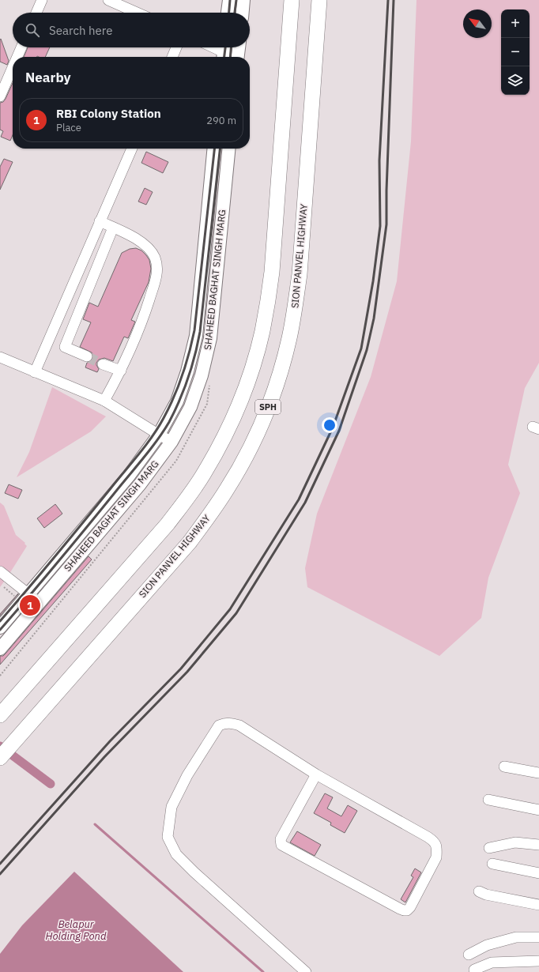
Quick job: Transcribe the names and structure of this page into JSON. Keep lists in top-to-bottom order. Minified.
{"streets":{"highway":["SION PANVEL HIGHWAY","SPH"],"main road":["SHAHEED BAGHAT SINGH MARG"]},"water":["Belapur Holding Pond"],"north":"top left","page":{"map_buttons":["+","−"],"search":"Search here","heading":"Nearby","list":[{"mark":"1","name":"RBI Colony Station","note":"Place","value":"290 m"}],"pins":"1"}}
